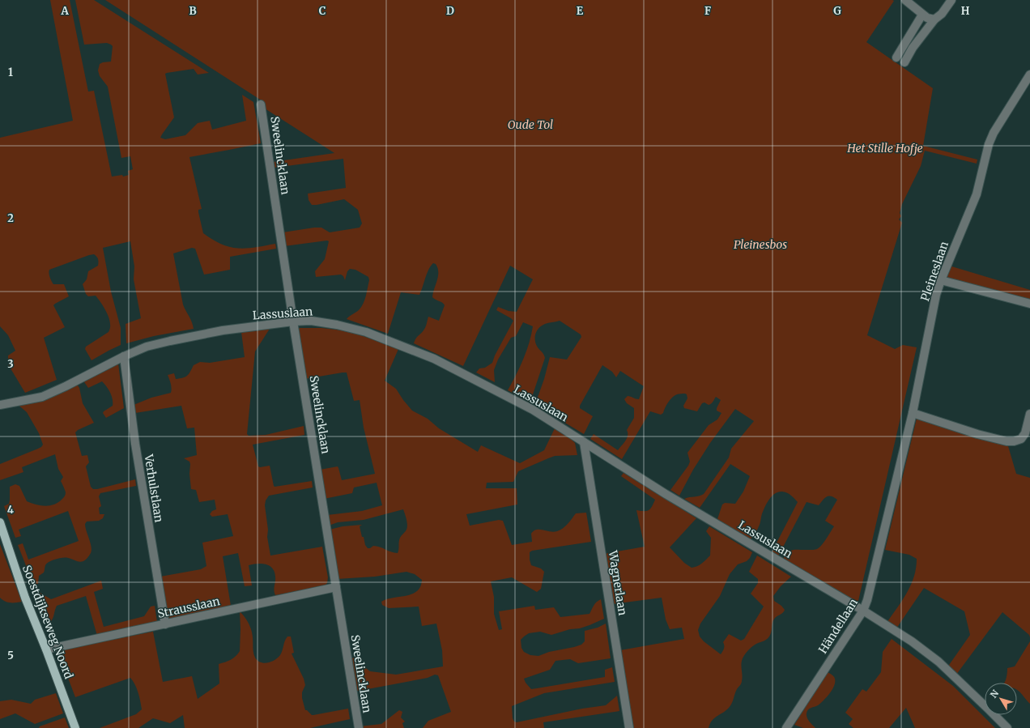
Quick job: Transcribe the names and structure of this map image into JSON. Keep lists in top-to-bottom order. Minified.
{"streets":{"main road":["Soestdijkseweg Noord"],"street":["Sweelincklaan","Pleineslaan","Lassuslaan","Verhulstlaan","Wagnerlaan","Strausslaan","Händellaan"]},"crossings":[["Sweelincklaan","Lassuslaan"],["Sweelincklaan","Strausslaan"],["Pleineslaan","Händellaan"],["Lassuslaan","Verhulstlaan"],["Lassuslaan","Wagnerlaan"],["Lassuslaan","Händellaan"],["Verhulstlaan","Strausslaan"],["Strausslaan","Soestdijkseweg Noord"]],"parks":["Oude Tol","Het Stille Hofje","Pleinesbos"],"north":"top left","grid":{"columns":["A","B","C","D","E","F","G","H"],"rows":["1","2","3","4","5"]}}
